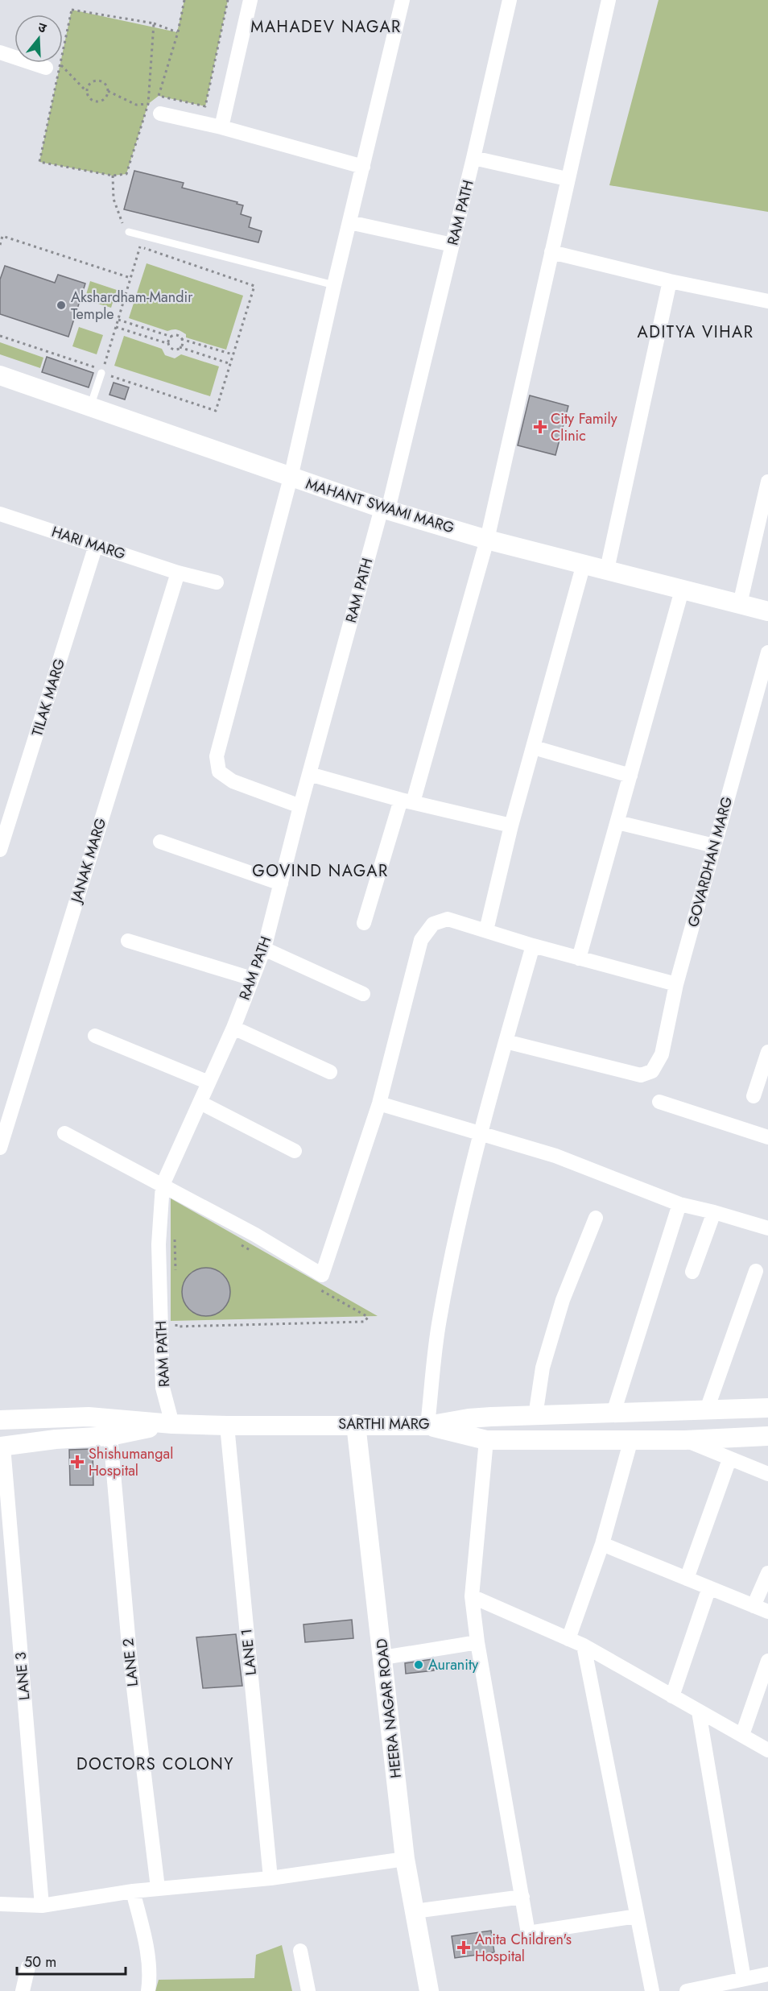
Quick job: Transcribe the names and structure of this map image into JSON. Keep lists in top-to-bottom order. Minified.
{"streets":{"street":["RAM PATH","MAHANT SWAMI MARG","HARI MARG","TILAK MARG","JANAK MARG","GOVARDHAN MARG","SARTHI MARG","LANE 1","LANE 2","LANE 3","HEERA NAGAR ROAD"]},"crossings":[["RAM PATH","MAHANT SWAMI MARG"],["RAM PATH","SARTHI MARG"],["HARI MARG","TILAK MARG"],["HARI MARG","JANAK MARG"],["SARTHI MARG","LANE 1"],["SARTHI MARG","HEERA NAGAR ROAD"]],"districts":["MAHADEV NAGAR","ADITYA VIHAR","GOVIND NAGAR","DOCTORS COLONY"],"places":{"other":["Akshardham-Mandir Temple","Auranity"],"health":["City Family Clinic","Shishumangal Hospital","Anita Children's Hospital"]},"scale_bar":"50 m","north":"top"}
